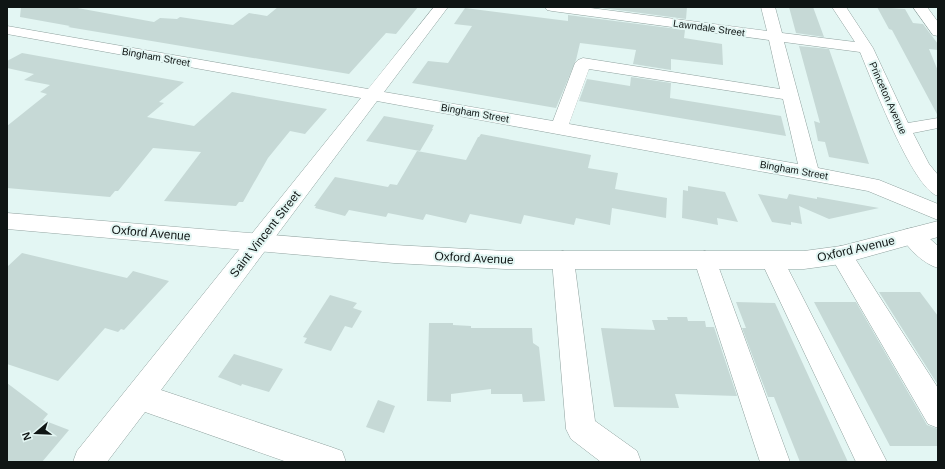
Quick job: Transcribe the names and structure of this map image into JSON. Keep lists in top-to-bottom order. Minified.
{"streets":{"street":["Lawndale Street","Bingham Street","Princeton Avenue","Oxford Avenue","Saint Vincent Street"]},"crossings":[["Lawndale Street","Princeton Avenue"],["Bingham Street","Saint Vincent Street"],["Oxford Avenue","Saint Vincent Street"]],"north":"left"}
